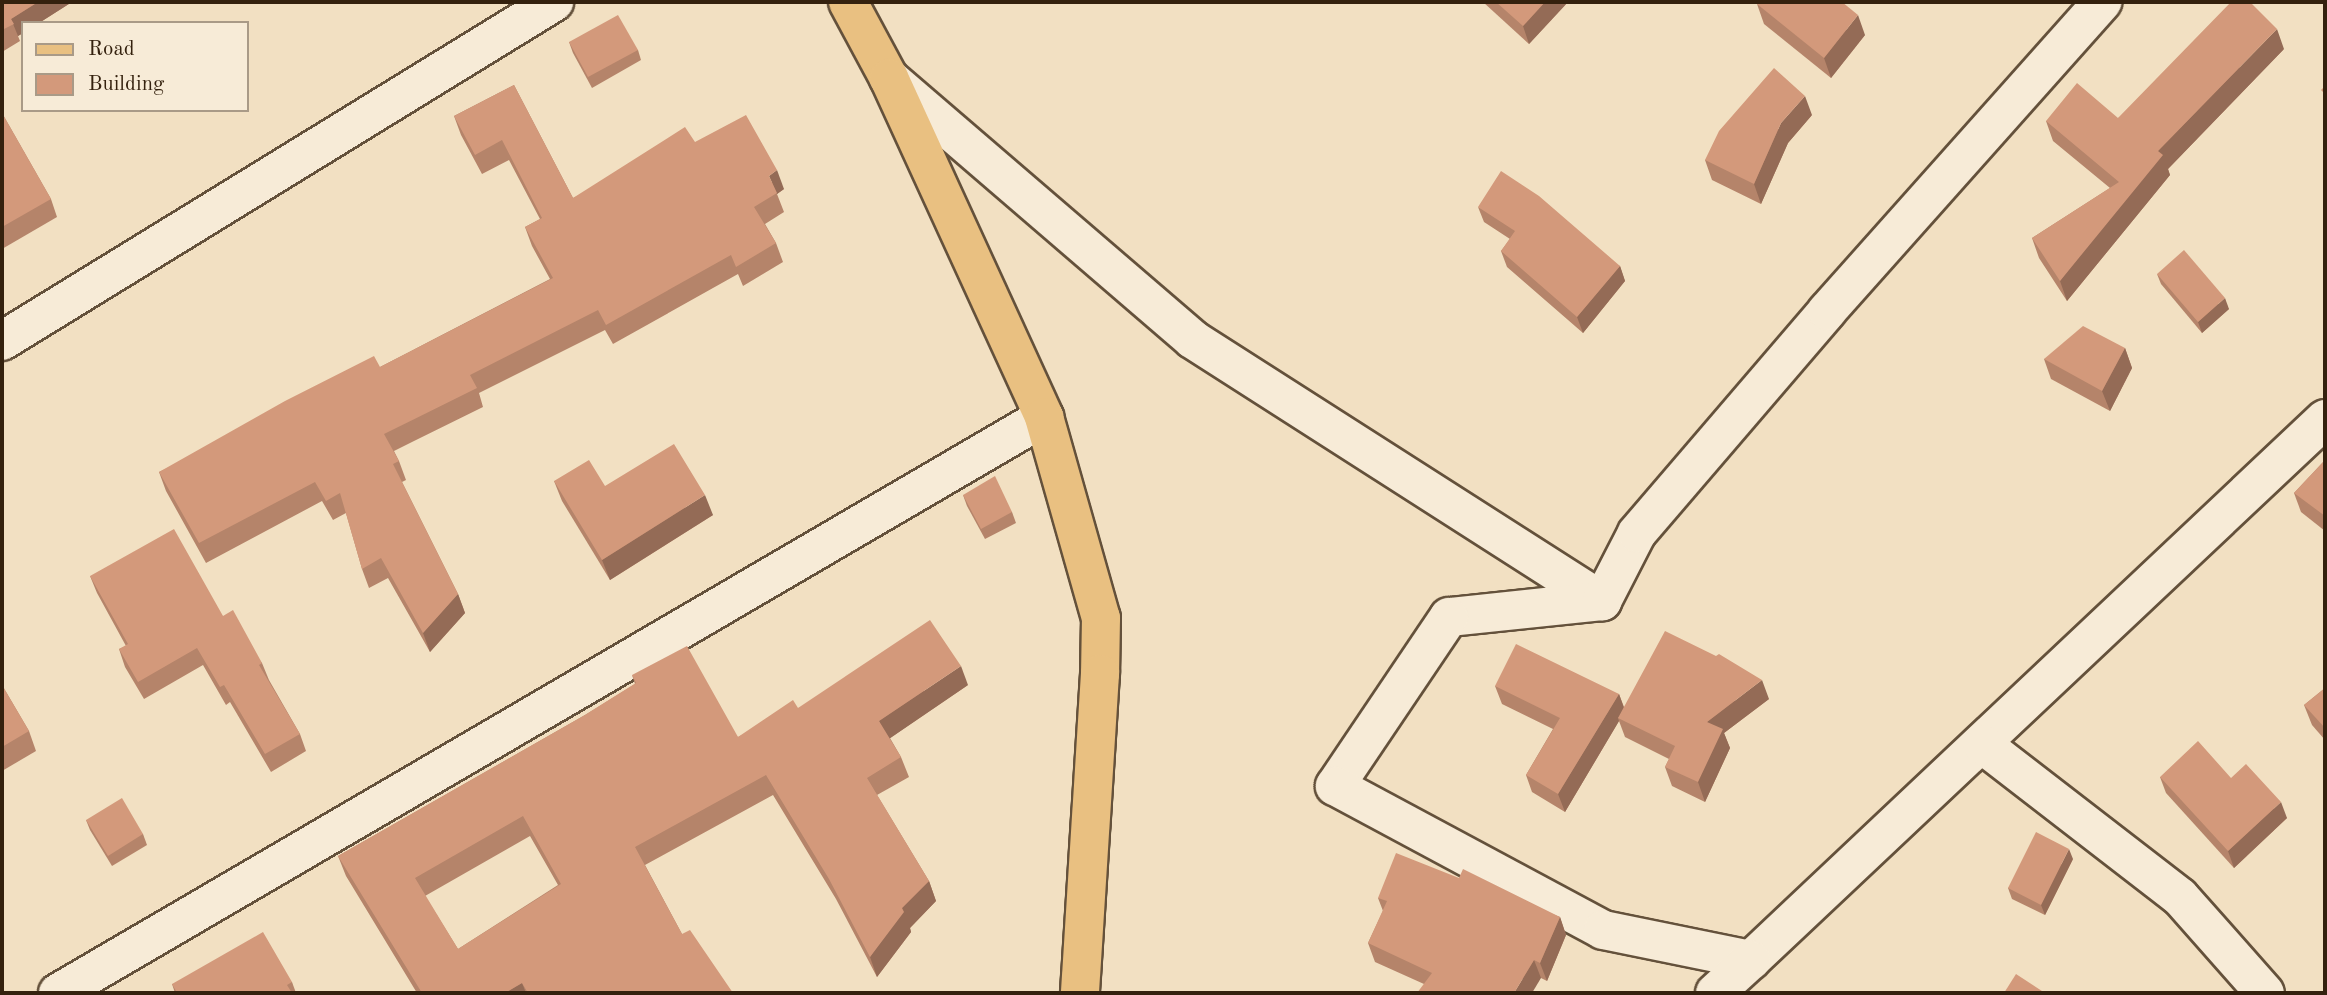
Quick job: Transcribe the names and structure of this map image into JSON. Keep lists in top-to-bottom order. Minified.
{"legend":["Road","Building"]}
